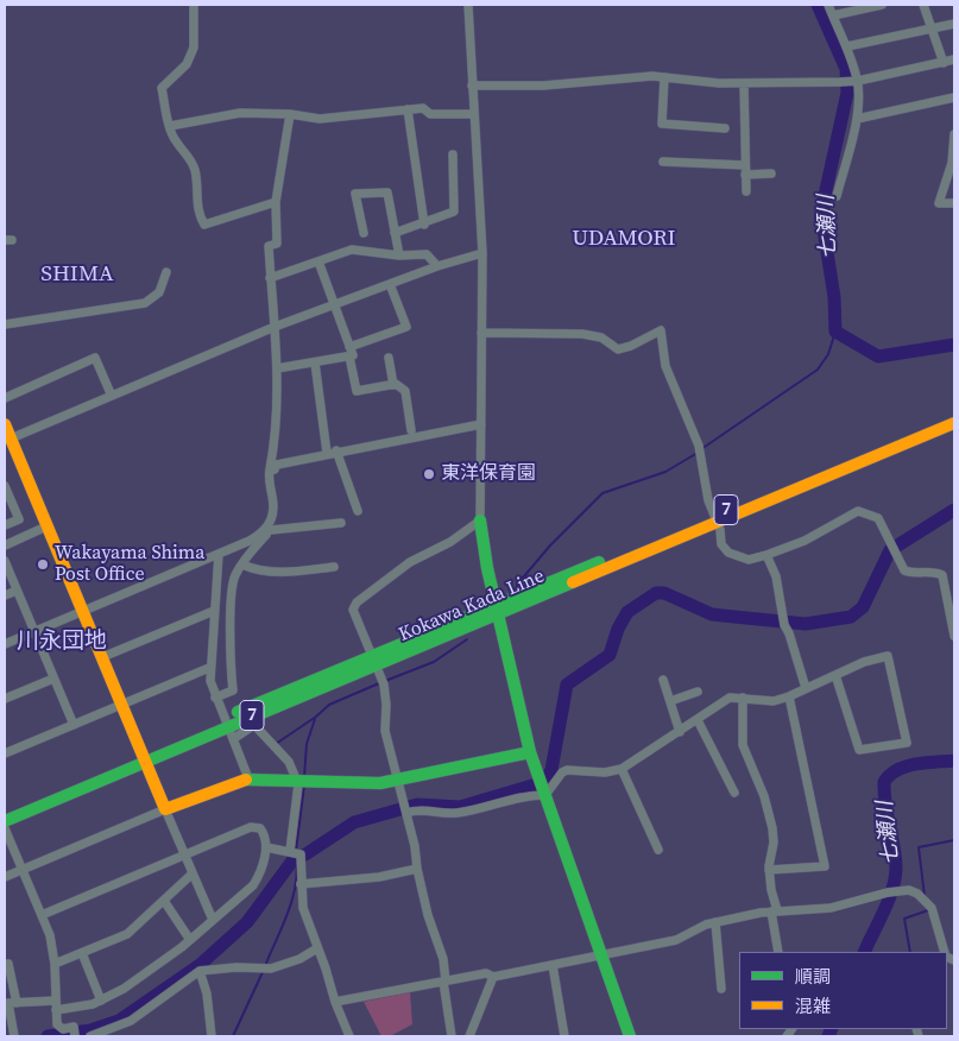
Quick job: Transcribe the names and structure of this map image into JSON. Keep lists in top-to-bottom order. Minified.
{"streets":{"main road":["7","Kokawa Kada Line"]},"districts":["UDAMORI","SHIMA","川永団地"],"water":["七瀬川"],"places":["東洋保育園","Wakayama Shima Post Office"],"legend":["順調","混雑"]}
